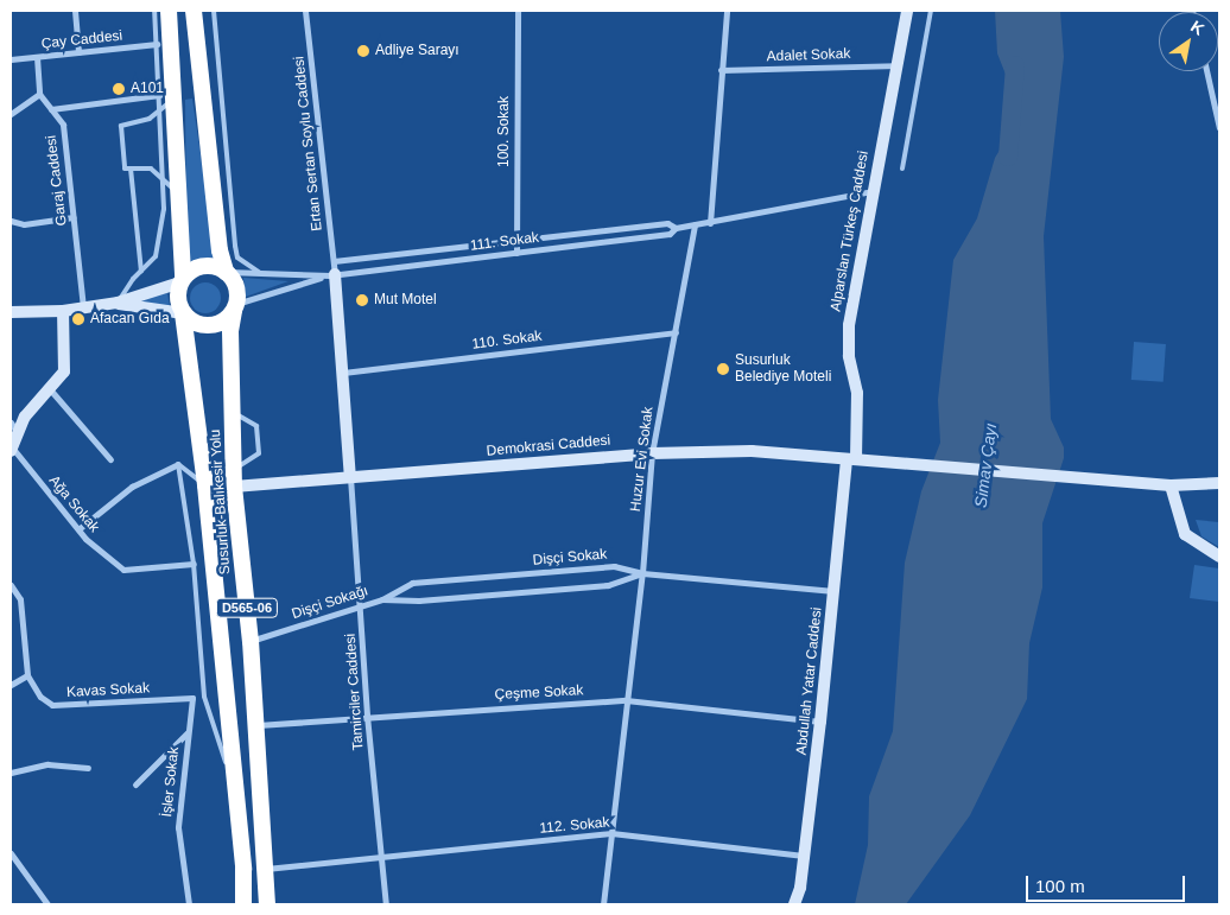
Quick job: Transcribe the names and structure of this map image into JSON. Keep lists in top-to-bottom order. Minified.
{"streets":{"highway":["Susurluk-Balıkesir Yolu","D565-06"],"main road":["Alparslan Türkeş Caddesi","Demokrasi Caddesi","Abdullah Yatar Caddesi"],"street":["Çay Caddesi","Adalet Sokak","100. Sokak","Ertan Sertan Soylu Caddesi","Garaj Caddesi","111. Sokak","110. Sokak","Huzur Evi Sokak","Ağa Sokak","Dişçi Sokak","Dişçi Sokağı","Kavas Sokak","Tamirciler Caddesi","Çeşme Sokak","İşler Sokak","112. Sokak"]},"crossings":[["Adalet Sokak","Alparslan Türkeş Caddesi"],["100. Sokak","111. Sokak"],["Ertan Sertan Soylu Caddesi","111. Sokak"],["Alparslan Türkeş Caddesi","111. Sokak"],["Alparslan Türkeş Caddesi","Demokrasi Caddesi"],["Alparslan Türkeş Caddesi","Abdullah Yatar Caddesi"],["111. Sokak","Huzur Evi Sokak"],["110. Sokak","Huzur Evi Sokak"],["Demokrasi Caddesi","Huzur Evi Sokak"],["Demokrasi Caddesi","Susurluk-Balıkesir Yolu"],["Demokrasi Caddesi","Abdullah Yatar Caddesi"],["Demokrasi Caddesi","Tamirciler Caddesi"],["Huzur Evi Sokak","Dişçi Sokak"],["Huzur Evi Sokak","Çeşme Sokak"],["Huzur Evi Sokak","112. Sokak"],["Susurluk-Balıkesir Yolu","Dişçi Sokağı"],["Susurluk-Balıkesir Yolu","Çeşme Sokak"],["Susurluk-Balıkesir Yolu","112. Sokak"],["Dişçi Sokak","Dişçi Sokağı"],["Dişçi Sokağı","Tamirciler Caddesi"],["Abdullah Yatar Caddesi","Çeşme Sokak"],["Abdullah Yatar Caddesi","112. Sokak"],["Kavas Sokak","İşler Sokak"],["Tamirciler Caddesi","Çeşme Sokak"],["Tamirciler Caddesi","112. Sokak"]],"water":["Simav Çayı"],"places":["Adliye Sarayı","A101","Mut Motel","Afacan Gıda","Susurluk Belediye Moteli"],"scale_bar":"100 m","north":"top right"}
